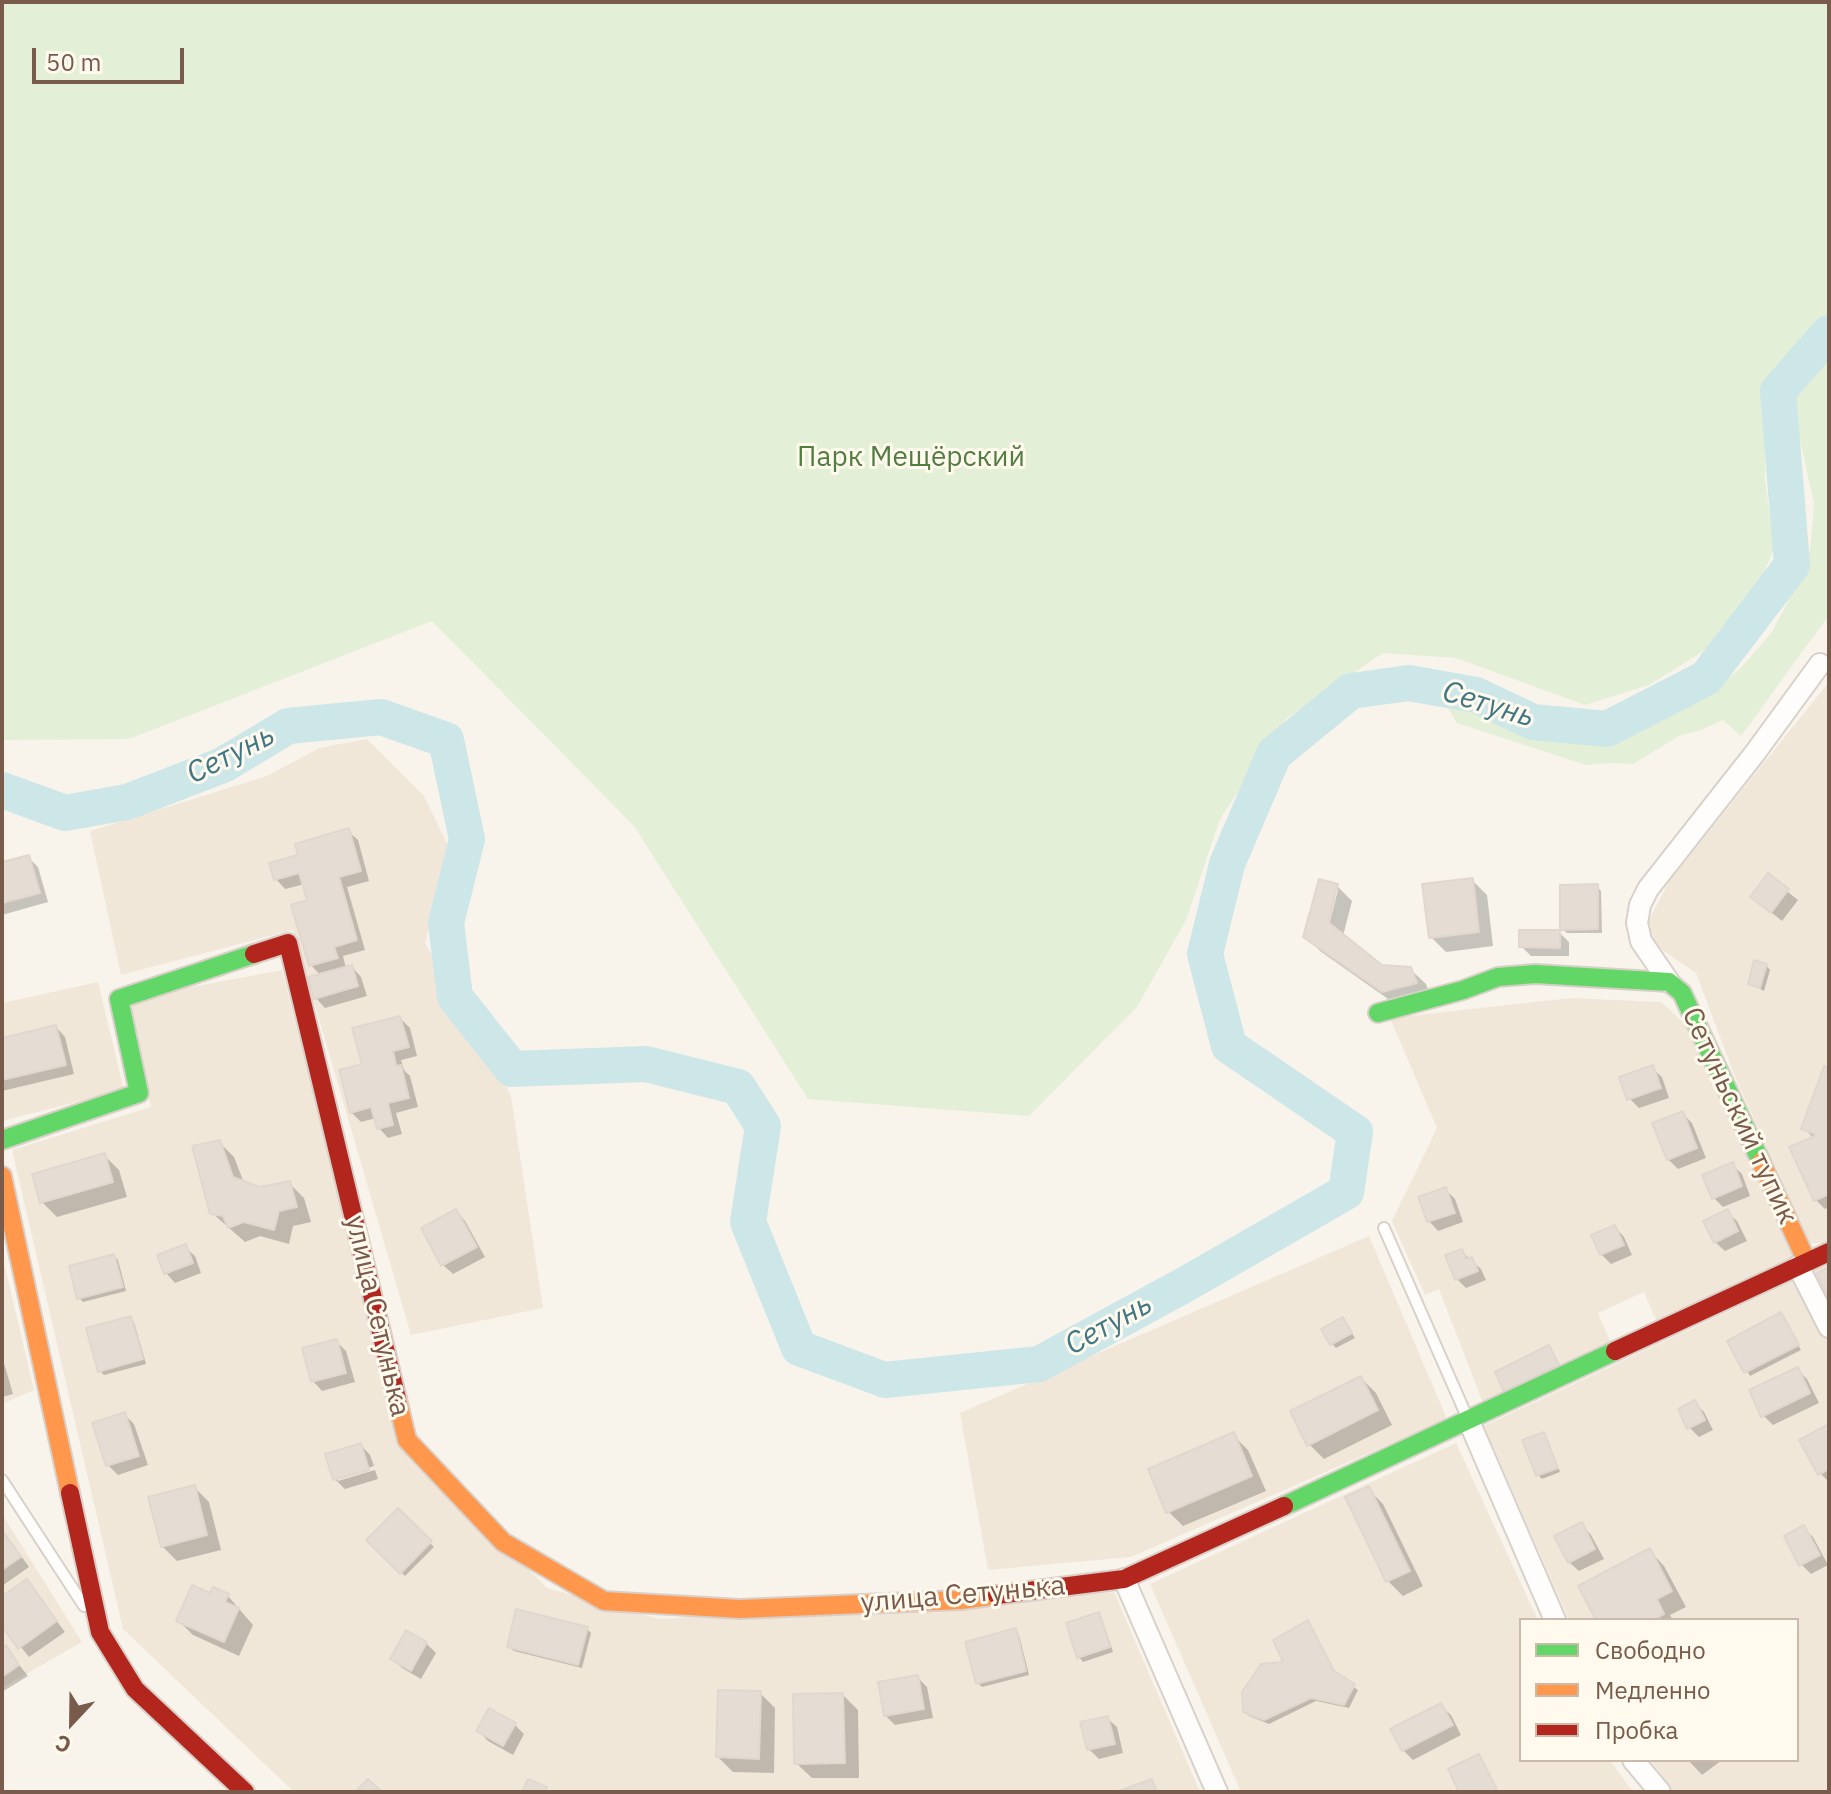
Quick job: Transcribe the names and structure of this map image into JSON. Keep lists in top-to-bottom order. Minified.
{"streets":{"street":["Сетуньский тупик","улица Сетунька"]},"water":["Сетунь"],"parks":["Парк Мещёрский"],"legend":["Свободно","Медленно","Пробка"],"scale_bar":"50 m","north":"bottom"}
